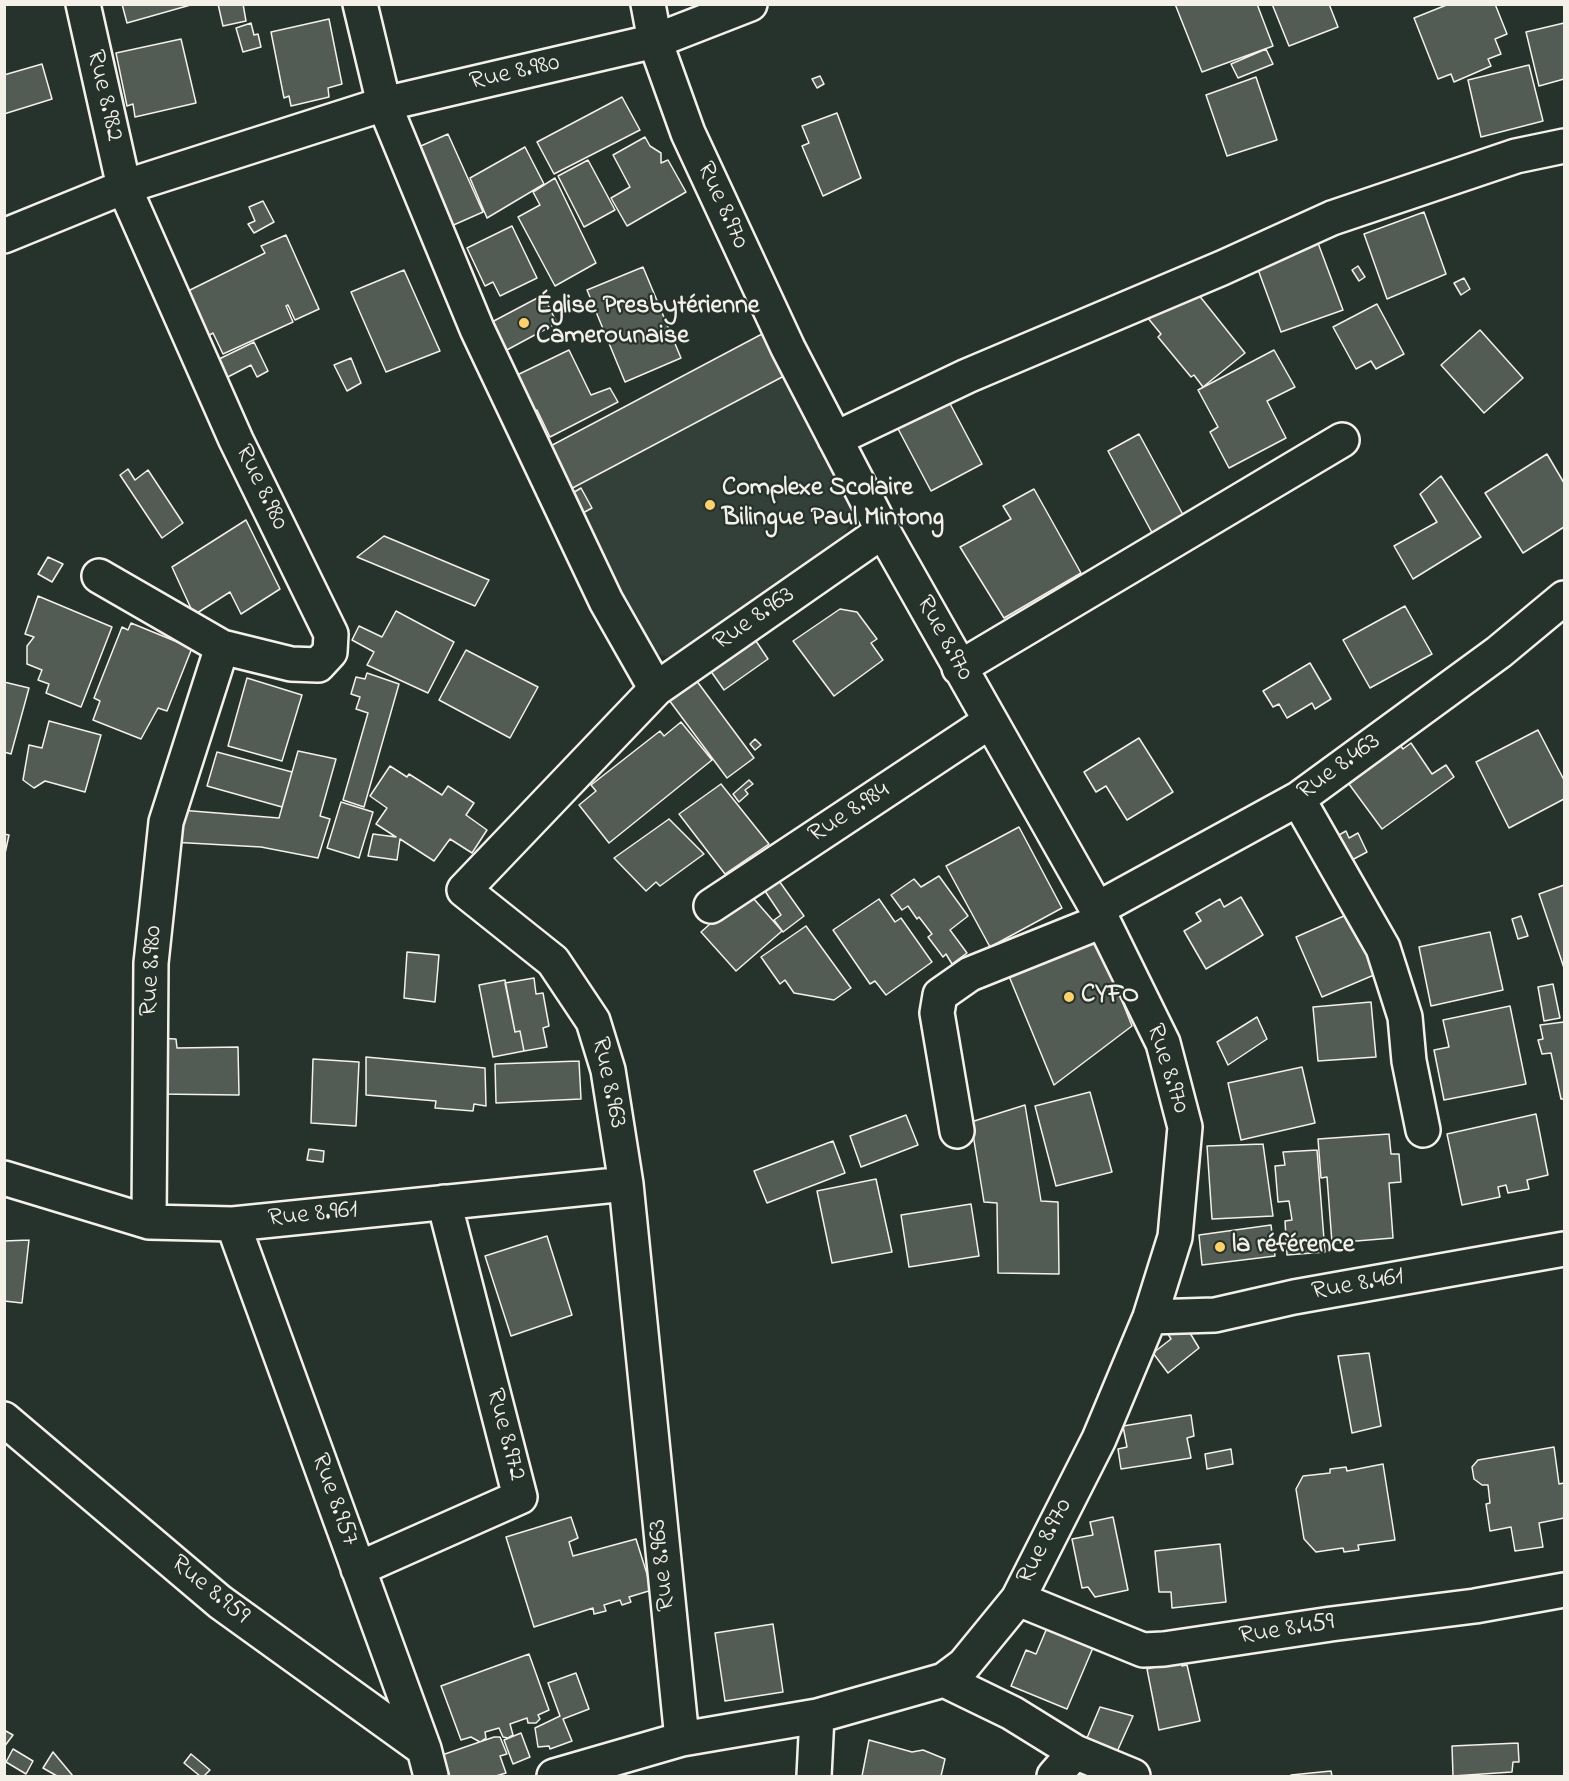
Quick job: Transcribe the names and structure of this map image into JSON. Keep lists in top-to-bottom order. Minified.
{"streets":{"street":["Rue 8.980","Rue 8.982","Rue 8.970","Rue 8.963","Rue 8.463","Rue 8.984","Rue 8.961","Rue 8.461","Rue 8.972","Rue 8.957","Rue 8.959","Rue 8.459"]},"crossings":[["Rue 8.980","Rue 8.982"],["Rue 8.980","Rue 8.970"],["Rue 8.980","Rue 8.961"],["Rue 8.970","Rue 8.963"],["Rue 8.970","Rue 8.463"],["Rue 8.970","Rue 8.984"],["Rue 8.970","Rue 8.461"],["Rue 8.970","Rue 8.459"],["Rue 8.963","Rue 8.961"],["Rue 8.961","Rue 8.972"],["Rue 8.961","Rue 8.957"],["Rue 8.972","Rue 8.957"],["Rue 8.957","Rue 8.959"]],"places":["Église Presbytérienne Camerounaise","Complexe Scolaire Bilingue Paul Mintong","CYFO","la référence"]}
